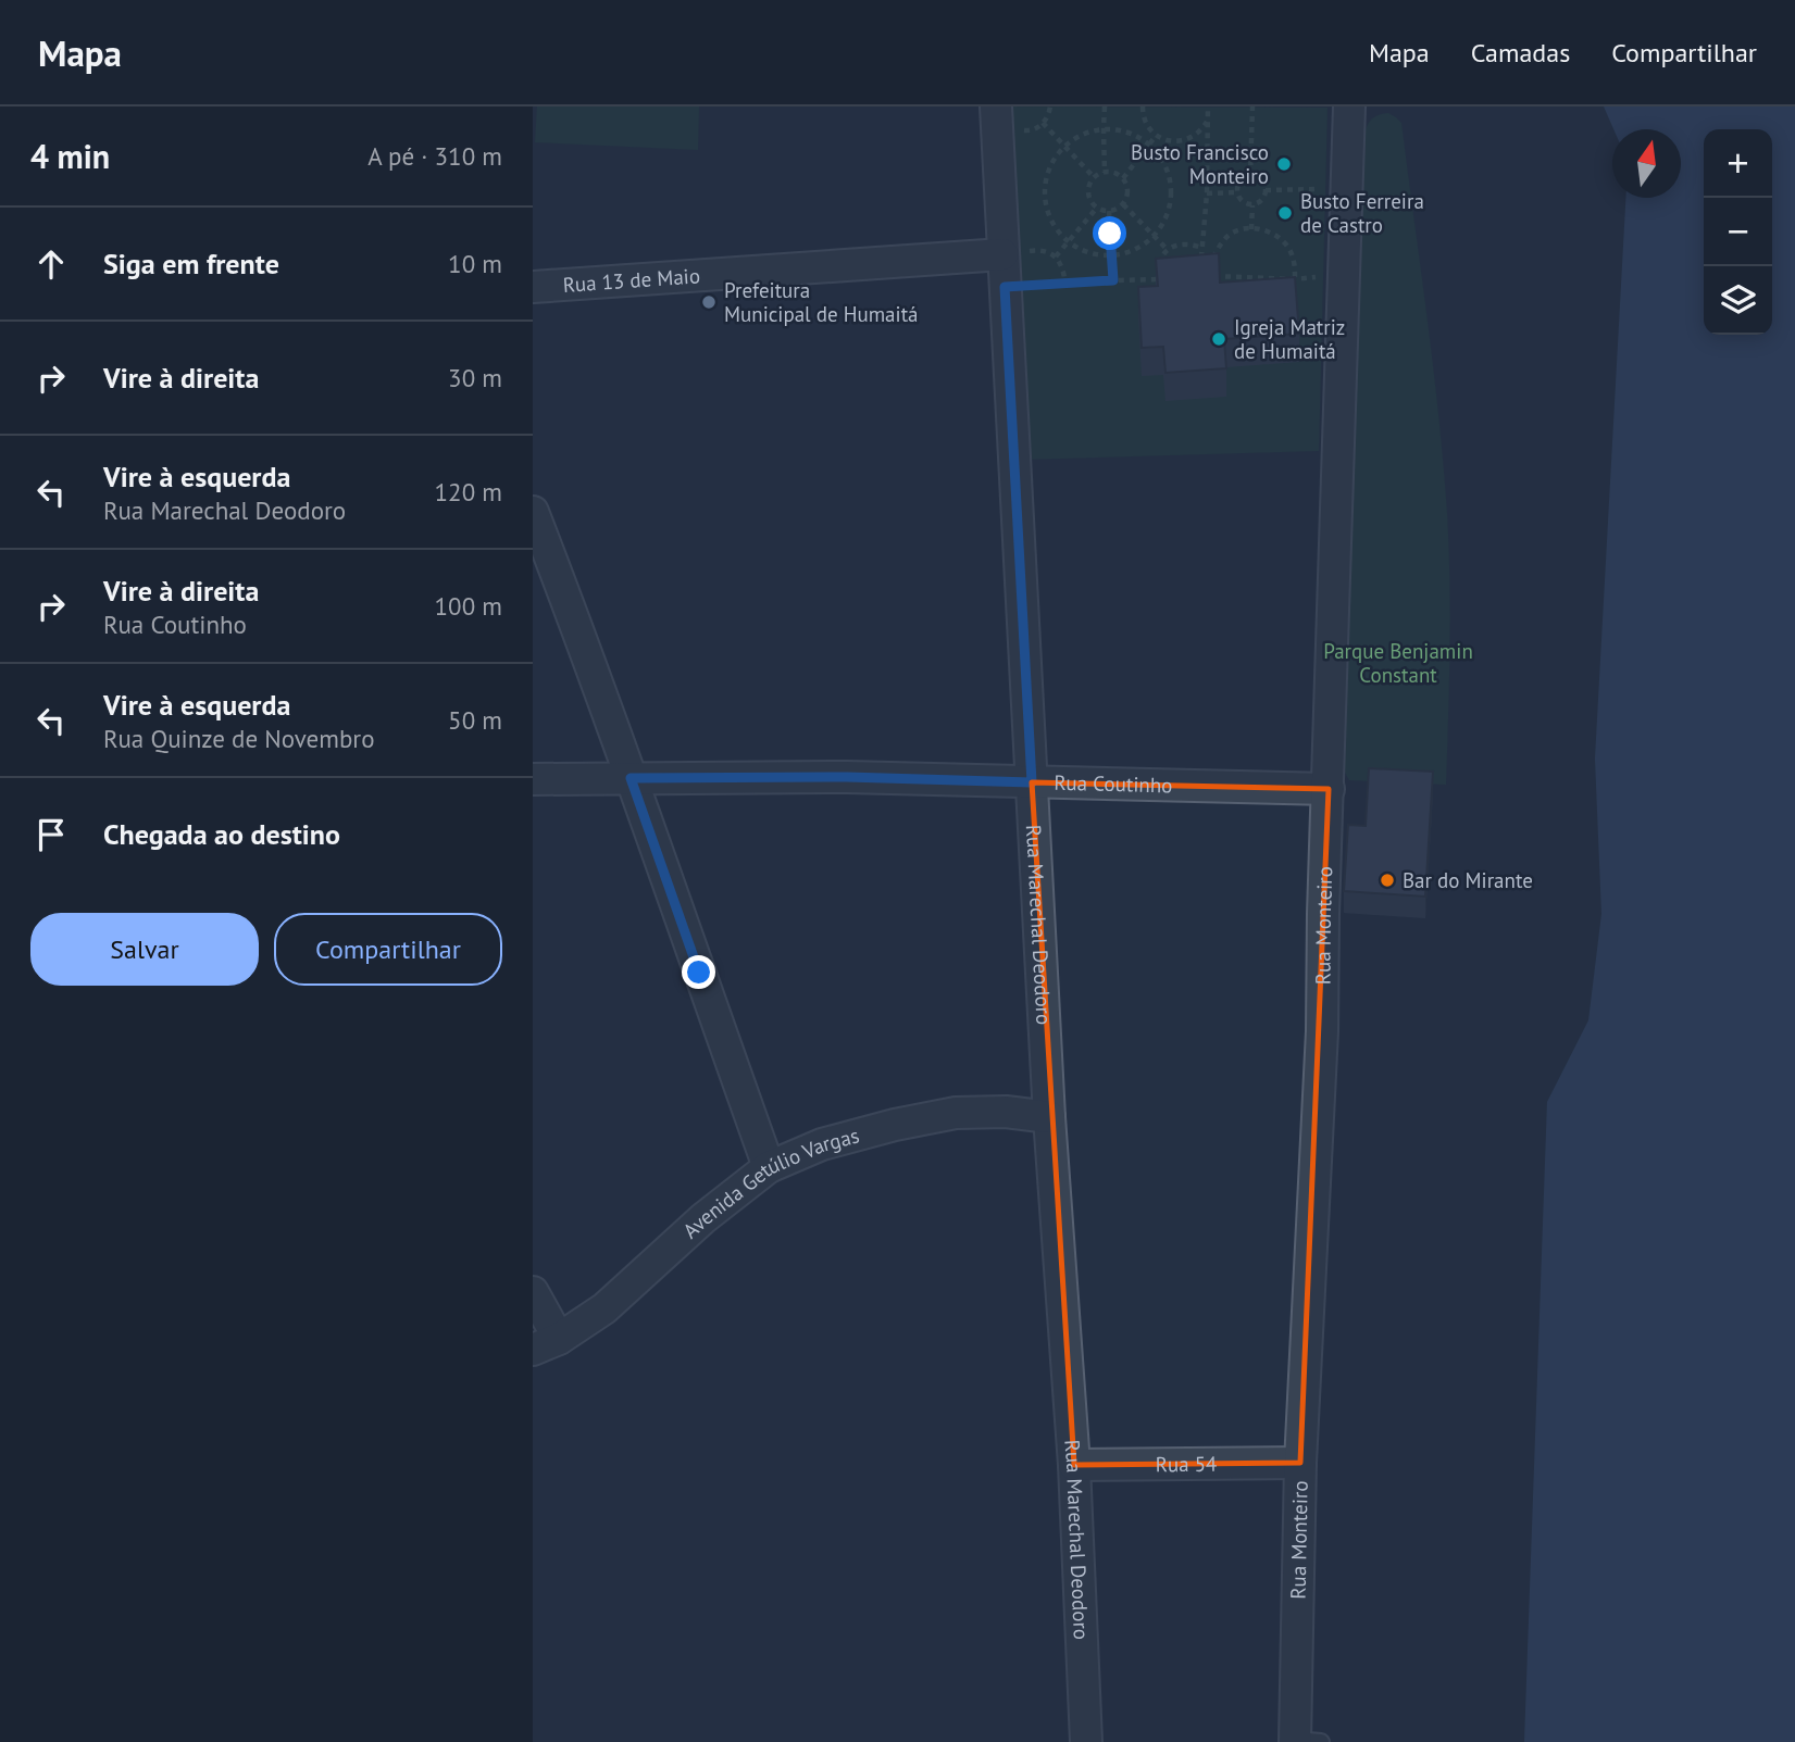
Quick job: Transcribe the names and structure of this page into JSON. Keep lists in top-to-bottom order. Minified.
{"streets":{"street":["Rua 13 de Maio","Rua Coutinho","Rua Marechal Deodoro","Rua Monteiro","Avenida Getúlio Vargas","Rua 54"]},"crossings":[["Rua 13 de Maio","Rua Marechal Deodoro"],["Rua Coutinho","Rua Marechal Deodoro"],["Rua Coutinho","Rua Monteiro"],["Rua Marechal Deodoro","Avenida Getúlio Vargas"],["Rua Marechal Deodoro","Rua 54"],["Rua Monteiro","Rua 54"]],"parks":["Parque Benjamin Constant"],"places":["Busto Francisco Monteiro","Busto Ferreira de Castro","Prefeitura Municipal de Humaitá","Igreja Matriz de Humaitá","Bar do Mirante"],"north":"top","page":{"header":"Mapa","nav":["Mapa","Camadas","Compartilhar"],"heading":["4 min","A pé · 310 m"],"map_buttons":["+","−"],"list":[["Siga em frente","10 m"],["Vire à direita","30 m"],["Vire à esquerda","Rua Marechal Deodoro","120 m"],["Vire à direita","Rua Coutinho","100 m"],["Vire à esquerda","Rua Quinze de Novembro","50 m"],"Chegada ao destino"],"buttons":["Salvar","Compartilhar"]}}
